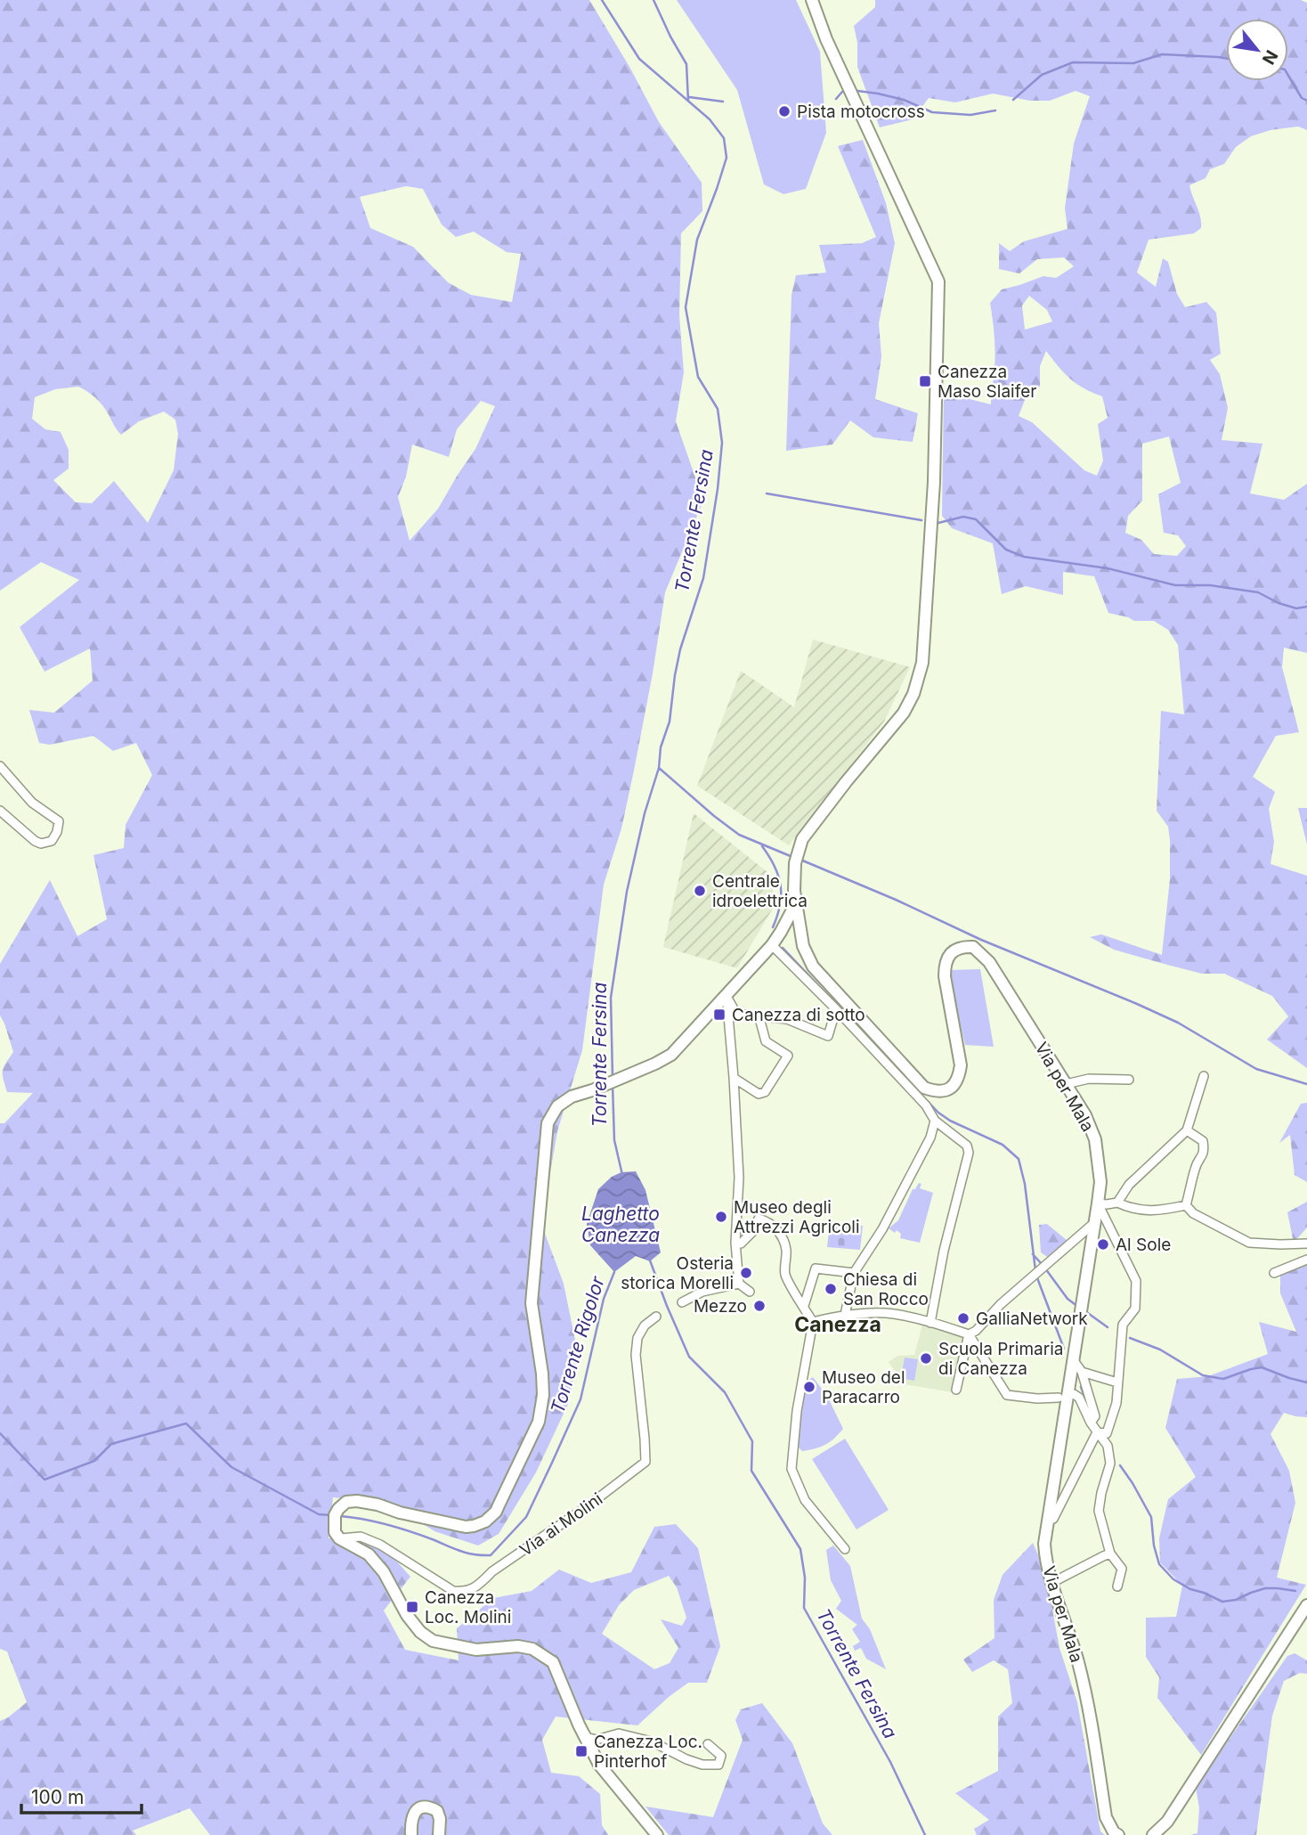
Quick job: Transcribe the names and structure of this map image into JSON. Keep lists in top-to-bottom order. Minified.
{"streets":{"main road":["Via per Mala"],"street":["Via ai Molini"]},"districts":["Canezza"],"water":["Torrente Fersina","Laghetto Canezza","Torrente Rigolor"],"places":{"other":["Pista motocross","Centrale idroelettrica","Museo degli Attrezzi Agricoli","Al Sole","Osteria storica Morelli","Chiesa di San Rocco","Mezzo","GalliaNetwork","Scuola Primaria di Canezza","Museo del Paracarro"],"transit":["Canezza Maso Slaifer","Canezza di sotto","Canezza Loc. Molini","Canezza Loc. Pinterhof"]},"scale_bar":"100 m","north":"bottom right"}
